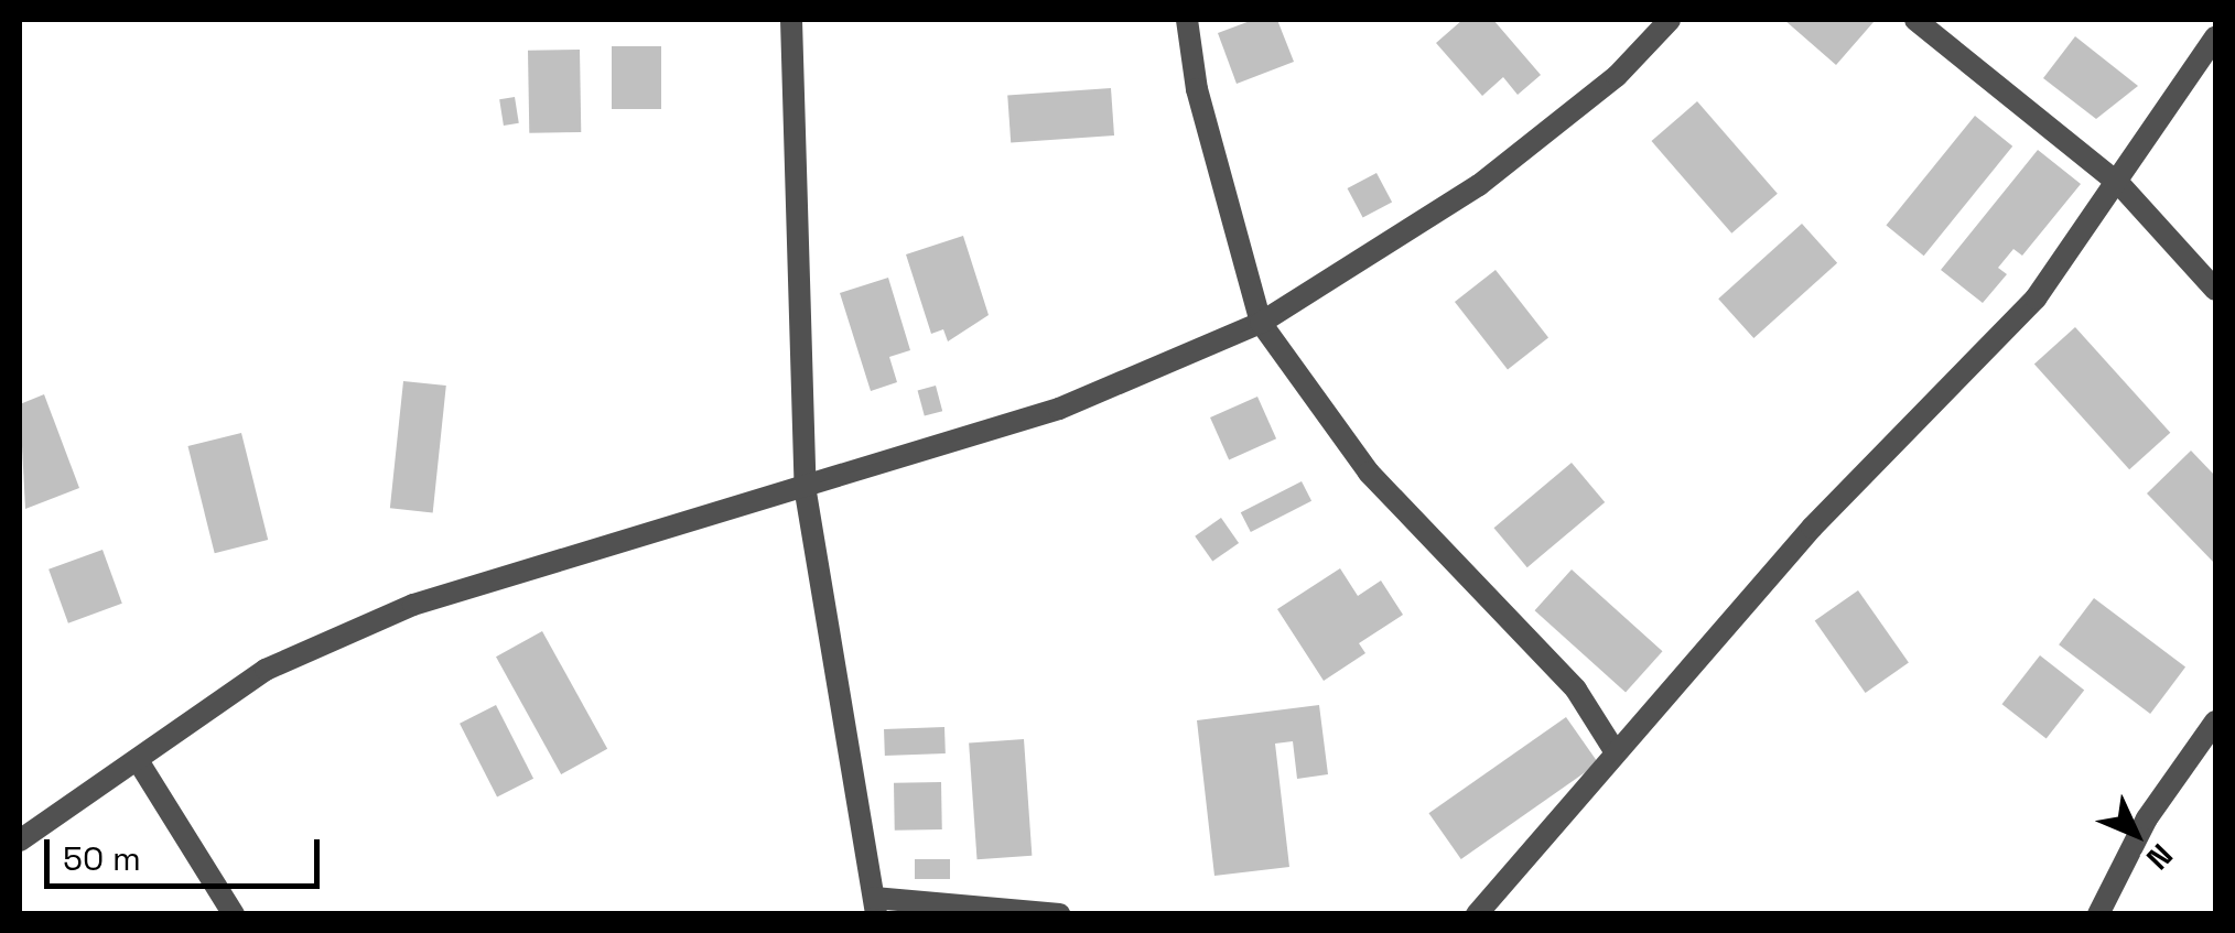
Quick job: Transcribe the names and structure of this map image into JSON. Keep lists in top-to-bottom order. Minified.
{"scale_bar":"50 m","north":"bottom right"}
